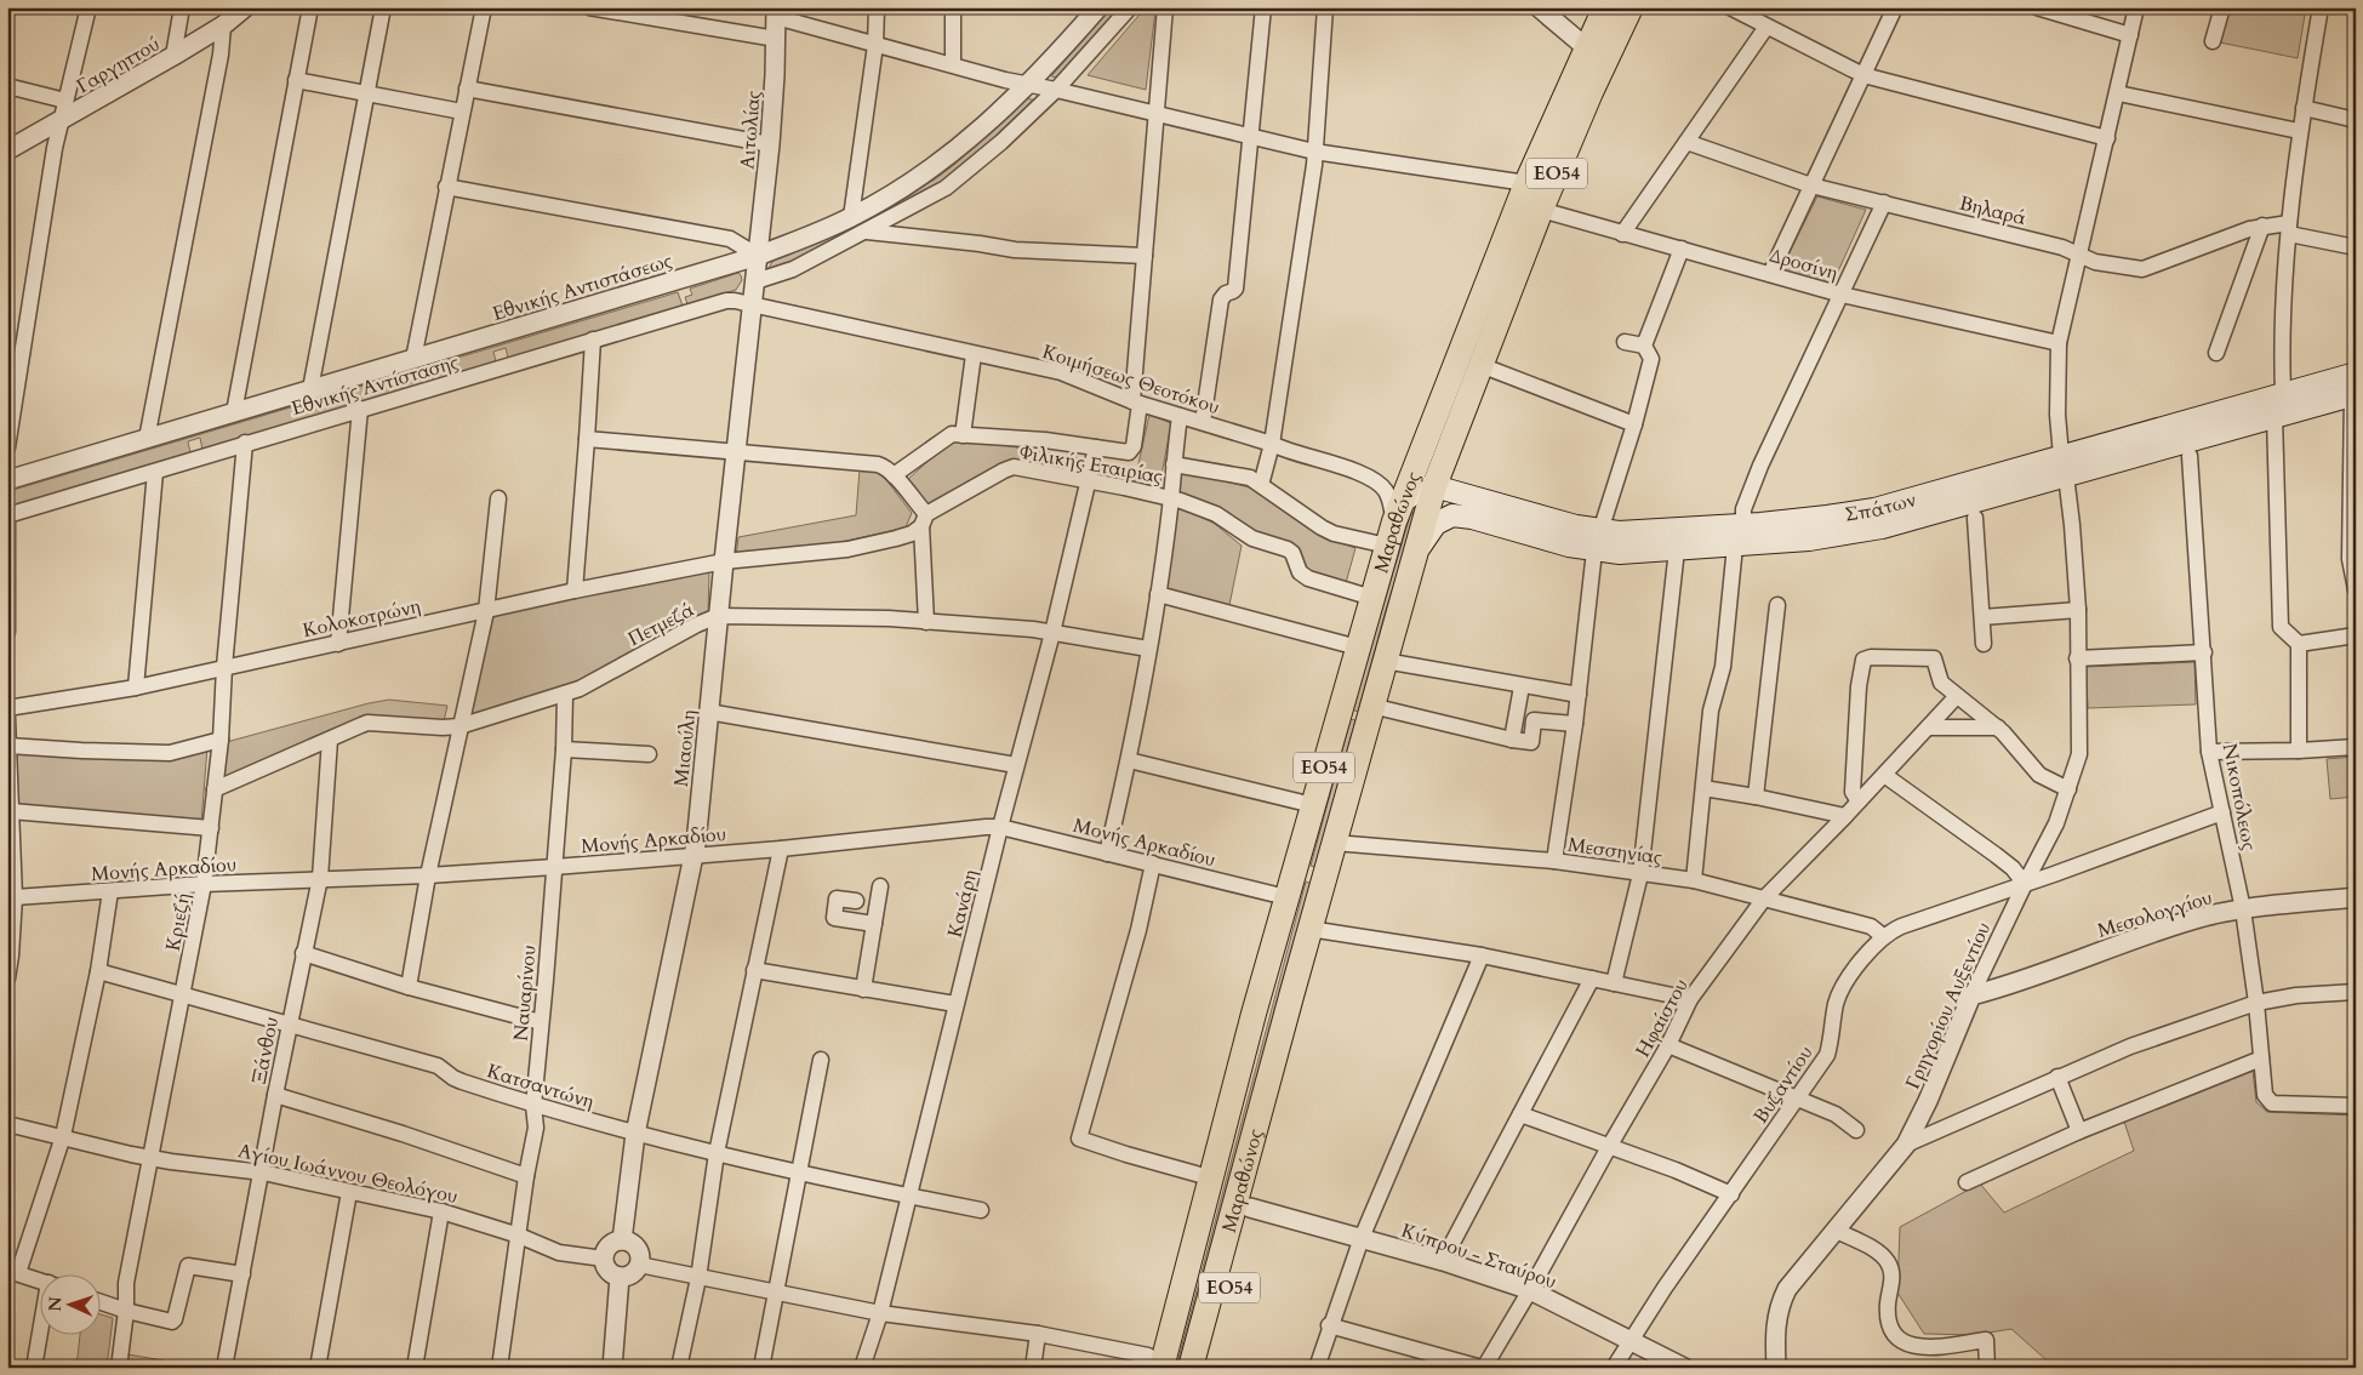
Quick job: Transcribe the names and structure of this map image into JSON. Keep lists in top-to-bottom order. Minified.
{"streets":{"main road":["ΕΟ54","Σπάτων","Μαραθώνος"],"street":["Γαργηττού","Αιτωλίας","Βηλαρά","Δροσίνη","Εθνικής Αντιστάσεως","Κοιμήσεως Θεοτόκου","Εθνικής Αντίστασης","Φιλικής Εταιρίας","Κολοκοτρώνη","Πετμεζά","Μιαούλη","Νικοπόλεως","Μονής Αρκαδίου","Μεσσηνίας","Κανάρη","Μεσολογγίου","Κριεζή","Ναυαρίνου","Γρηγορίου Αυξεντίου","Ηφαίστου","Ξάνθου","Βυζαντίου","Κατσαντώνη","Αγίου Ιωάννου Θεολόγου","Κύπρου - Σταύρου"]},"crossings":[["Αιτωλίας","Εθνικής Αντιστάσεως"],["Αιτωλίας","Μιαούλη"],["Βηλαρά","Γρηγορίου Αυξεντίου"],["Δροσίνη","Μαραθώνος"],["Δροσίνη","Γρηγορίου Αυξεντίου"],["Εθνικής Αντιστάσεως","Μιαούλη"],["Κοιμήσεως Θεοτόκου","Εθνικής Αντίστασης"],["Κοιμήσεως Θεοτόκου","Μαραθώνος"],["Κοιμήσεως Θεοτόκου","Μιαούλη"],["Εθνικής Αντίστασης","Μιαούλη"],["Εθνικής Αντίστασης","Κριεζή"],["Φιλικής Εταιρίας","Μαραθώνος"],["Φιλικής Εταιρίας","Κολοκοτρώνη"],["Φιλικής Εταιρίας","Μιαούλη"],["Φιλικής Εταιρίας","Κανάρη"],["Σπάτων","Μαραθώνος"],["Σπάτων","Γρηγορίου Αυξεντίου"],["Μαραθώνος","Μονής Αρκαδίου"],["Μαραθώνος","Μεσσηνίας"],["Μαραθώνος","Κύπρου - Σταύρου"],["Κολοκοτρώνη","Μιαούλη"],["Κολοκοτρώνη","Κριεζή"],["Πετμεζά","Μιαούλη"],["Πετμεζά","Κανάρη"],["Πετμεζά","Κριεζή"],["Πετμεζά","Ναυαρίνου"],["Πετμεζά","Ξάνθου"],["Μιαούλη","Μονής Αρκαδίου"],["Μιαούλη","Κατσαντώνη"],["Μιαούλη","Αγίου Ιωάννου Θεολόγου"],["Νικοπόλεως","Μεσολογγίου"],["Νικοπόλεως","Βυζαντίου"],["Μονής Αρκαδίου","Κανάρη"],["Μονής Αρκαδίου","Κριεζή"],["Μονής Αρκαδίου","Ναυαρίνου"],["Μονής Αρκαδίου","Ξάνθου"],["Μεσσηνίας","Ηφαίστου"],["Μεσσηνίας","Βυζαντίου"],["Κανάρη","Κατσαντώνη"],["Μεσολογγίου","Γρηγορίου Αυξεντίου"],["Κριεζή","Κατσαντώνη"],["Κριεζή","Αγίου Ιωάννου Θεολόγου"],["Ναυαρίνου","Κατσαντώνη"],["Ναυαρίνου","Αγίου Ιωάννου Θεολόγου"],["Γρηγορίου Αυξεντίου","Βυζαντίου"],["Ηφαίστου","Κύπρου - Σταύρου"],["Ξάνθου","Κατσαντώνη"],["Ξάνθου","Αγίου Ιωάννου Θεολόγου"],["Βυζαντίου","Κύπρου - Σταύρου"]],"north":"left"}
